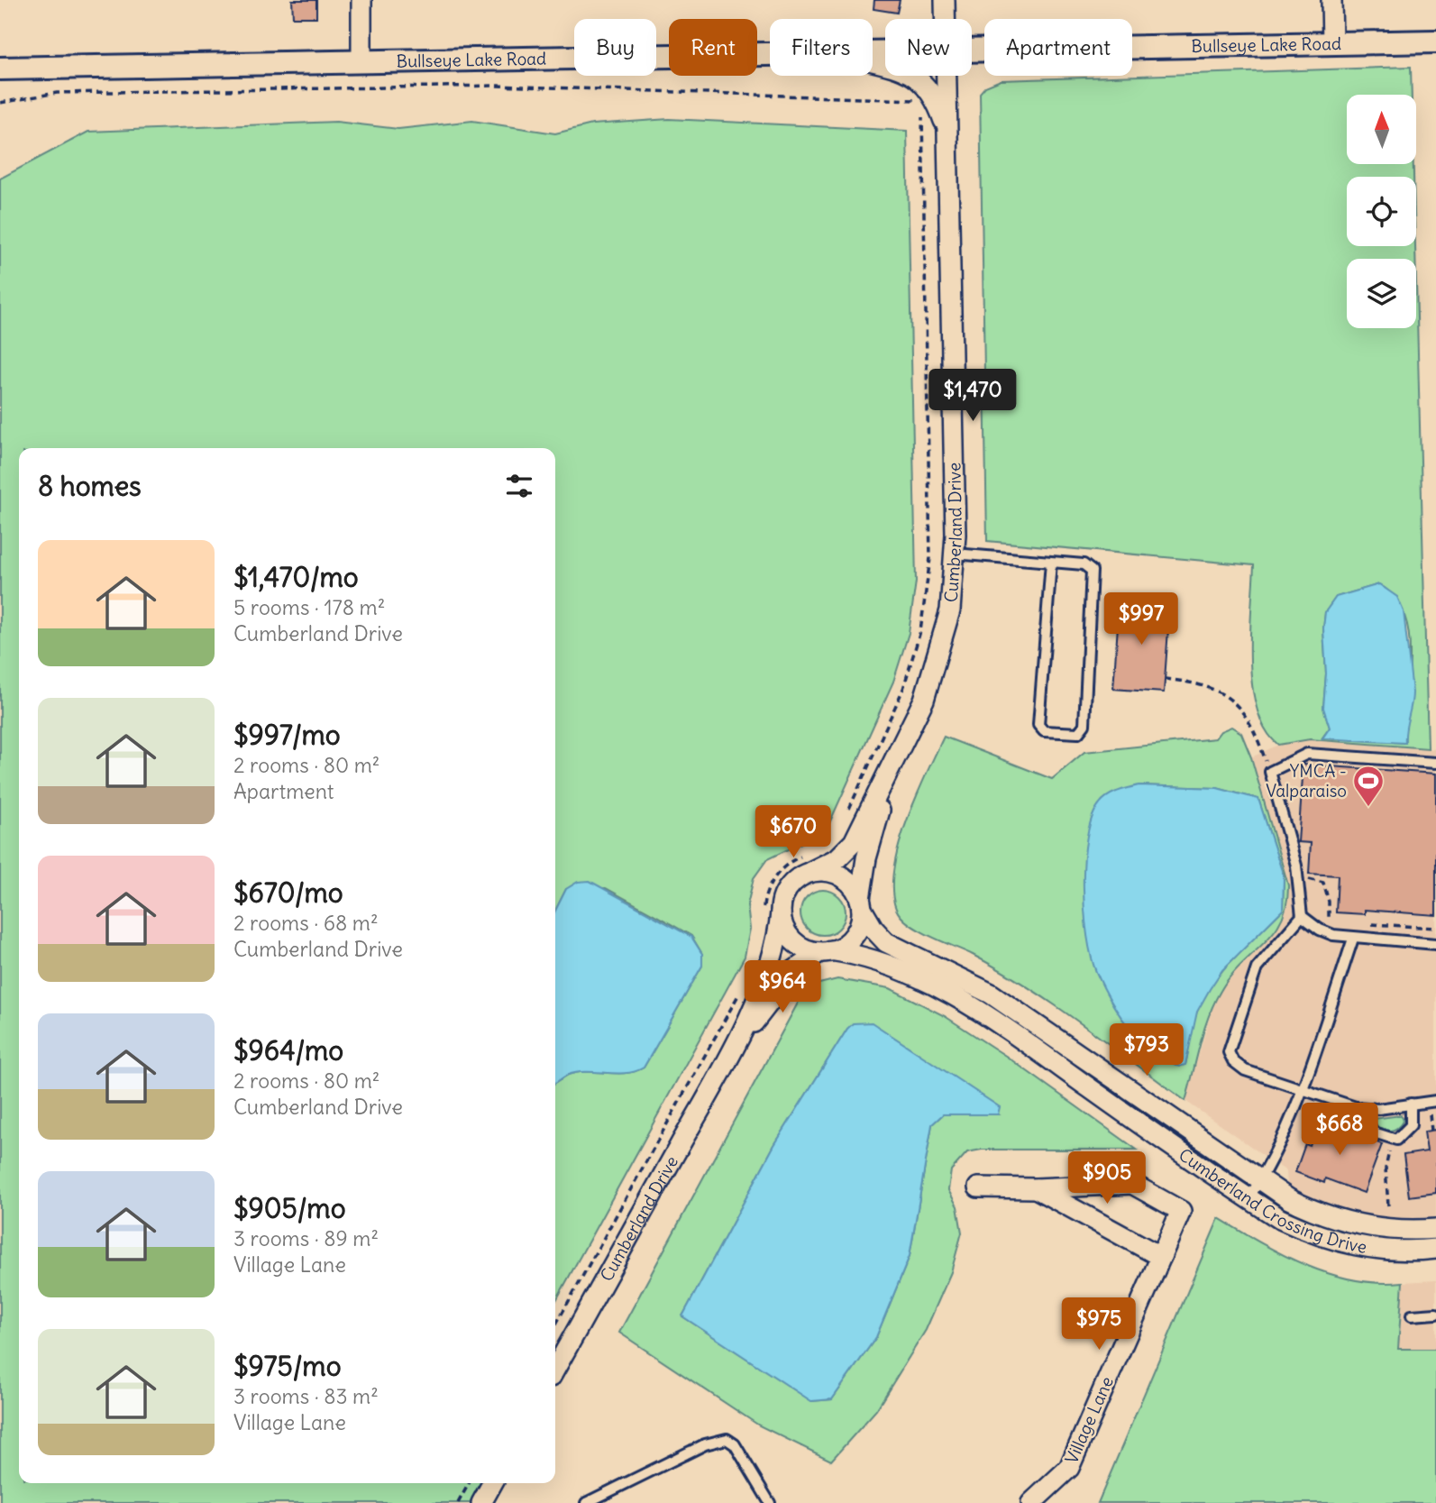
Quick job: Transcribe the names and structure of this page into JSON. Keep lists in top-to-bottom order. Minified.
{"streets":{"street":["Bullseye Lake Road","Cumberland Drive","Cumberland Crossing Drive","Village Lane"]},"crossings":[["Cumberland Drive","Cumberland Crossing Drive"]],"places":{"sports":["YMCA - Valparaiso"]},"north":"top","page":{"chip":["Buy","Rent","Filters","New","Apartment"],"price":["$1,470","$997","$670","$964","$793","$668","$905","$975"],"heading":"8 homes","list":[{"name":"$1,470/mo","note":"5 rooms · 178 m² · Cumberland Drive"},{"name":"$997/mo","note":"2 rooms · 80 m² · Apartment"},{"name":"$670/mo","note":"2 rooms · 68 m² · Cumberland Drive"},{"name":"$964/mo","note":"2 rooms · 80 m² · Cumberland Drive"},{"name":"$905/mo","note":"3 rooms · 89 m² · Village Lane"},{"name":"$975/mo","note":"3 rooms · 83 m² · Village Lane"}]}}
